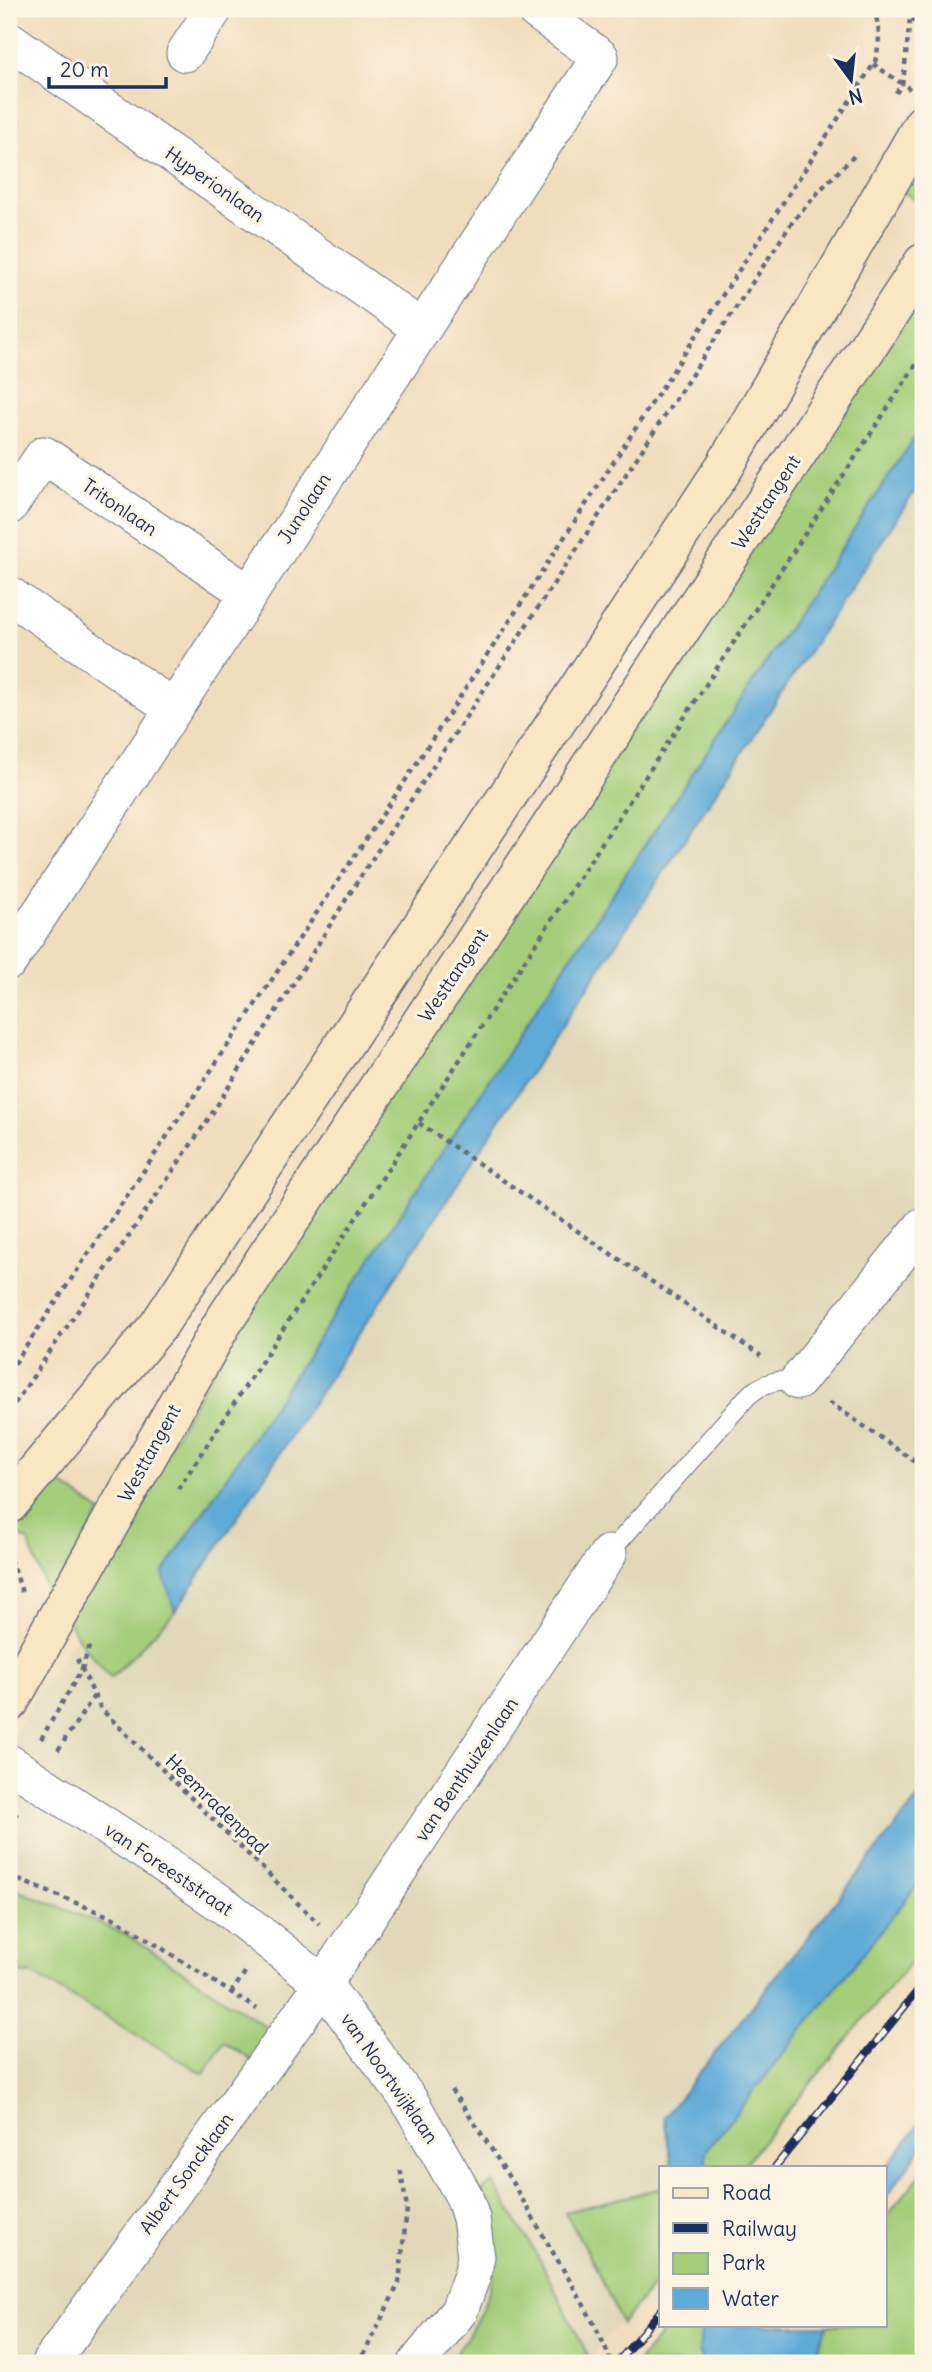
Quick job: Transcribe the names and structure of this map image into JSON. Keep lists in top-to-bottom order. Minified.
{"streets":{"main road":["Westtangent"],"street":["Hyperionlaan","Tritonlaan","Junolaan","van Benthuizenlaan","van Foreeststraat","van Noortwijklaan","Albert Soncklaan"],"path":["Heemradenpad"]},"crossings":[["Hyperionlaan","Junolaan"],["Tritonlaan","Junolaan"],["van Benthuizenlaan","Heemradenpad"],["van Benthuizenlaan","van Foreeststraat"],["van Benthuizenlaan","van Noortwijklaan"],["van Benthuizenlaan","Albert Soncklaan"],["van Foreeststraat","van Noortwijklaan"],["van Foreeststraat","Albert Soncklaan"],["van Noortwijklaan","Albert Soncklaan"]],"legend":["Road","Railway","Park","Water"],"scale_bar":"20 m","north":"bottom"}
